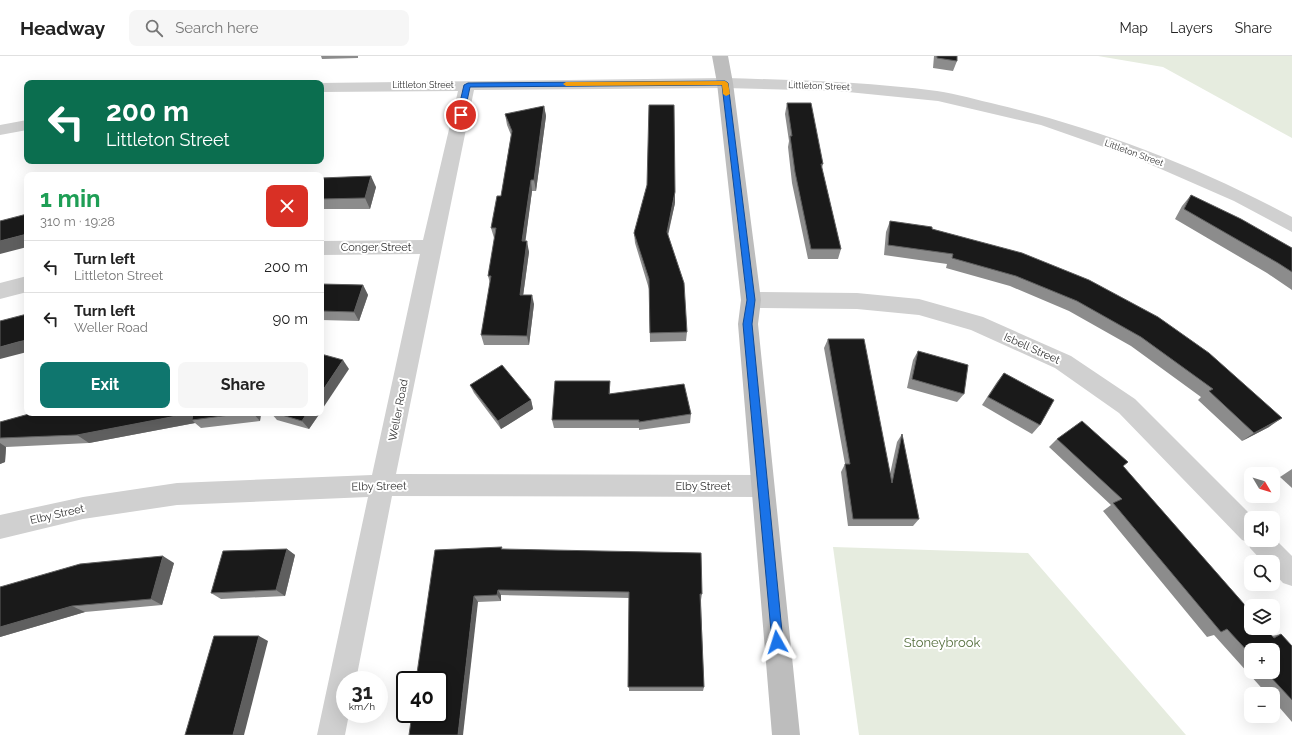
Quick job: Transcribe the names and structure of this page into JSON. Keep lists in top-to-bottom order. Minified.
{"streets":{"street":["Littleton Street","Conger Street","Isbell Street","Weller Road","Elby Street"]},"crossings":[["Littleton Street","Weller Road"],["Conger Street","Weller Road"],["Weller Road","Elby Street"]],"parks":["Stoneybrook"],"north":"bottom right","page":{"header":"Headway","search":"Search here","nav":["Map","Layers","Share"],"turn":["200 m","Littleton Street"],"heading":["1 min","310 m · 19:28"],"list":[{"name":"Turn left","note":"Littleton Street","value":"200 m"},{"name":"Turn left","note":"Weller Road","value":"90 m"}],"buttons":["Exit","Share"],"map_buttons":["+","−"],"speed":"31 km/h","limit":"40"}}
